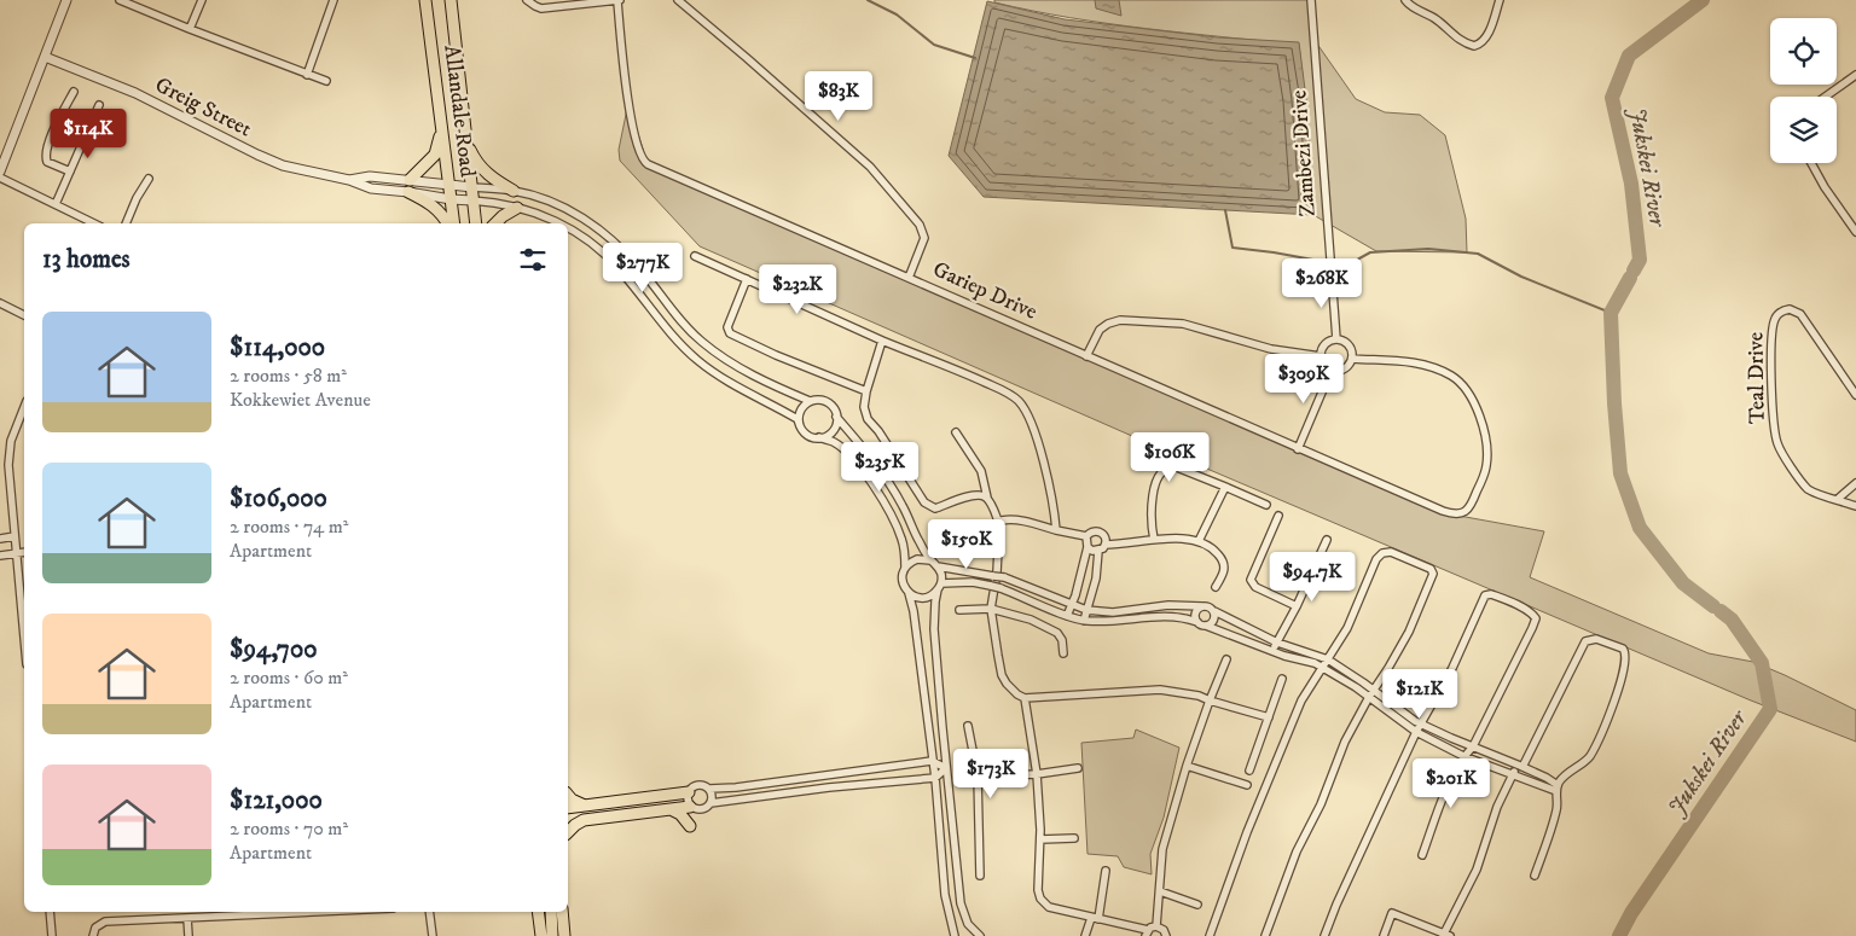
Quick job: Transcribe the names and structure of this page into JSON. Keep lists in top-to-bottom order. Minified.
{"streets":{"main road":["Allandale Road"],"street":["Greig Street","Zambezi Drive","Gariep Drive","Teal Drive"]},"crossings":[["Greig Street","Allandale Road"],["Zambezi Drive","Gariep Drive"]],"water":["Jukskei River"],"page":{"price":["$83K","$114K","$277K","$268K","$232K","$309K","$106K","$235K","$150K","$94.7K","$121K","$173K","$201K"],"heading":"13 homes","list":[{"name":"$114,000","note":"2 rooms · 58 m² · Kokkewiet Avenue"},{"name":"$106,000","note":"2 rooms · 74 m² · Apartment"},{"name":"$94,700","note":"2 rooms · 60 m² · Apartment"},{"name":"$121,000","note":"2 rooms · 70 m² · Apartment"}]}}
